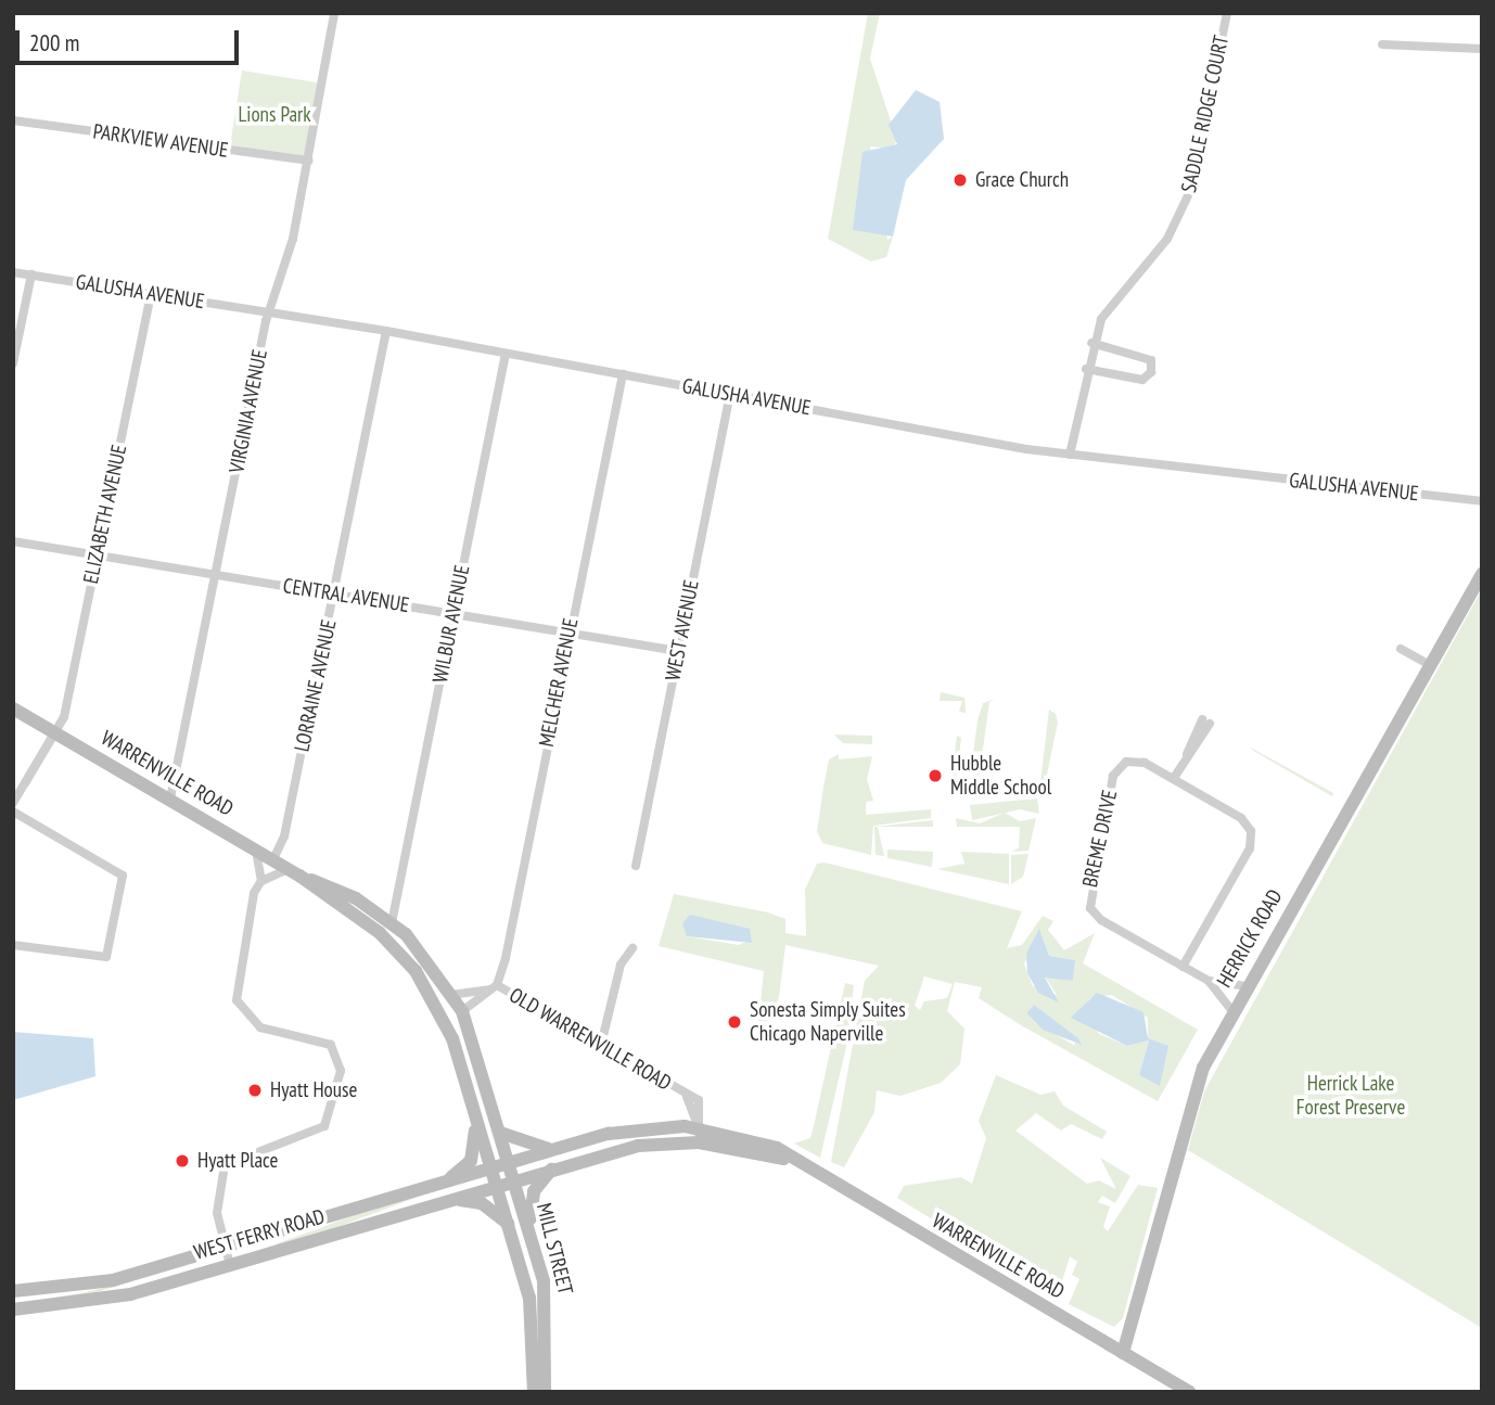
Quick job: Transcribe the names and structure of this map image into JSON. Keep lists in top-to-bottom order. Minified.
{"streets":{"main road":["WARRENVILLE ROAD","HERRICK ROAD","WEST FERRY ROAD","MILL STREET"],"street":["SADDLE RIDGE COURT","PARKVIEW AVENUE","GALUSHA AVENUE","VIRGINIA AVENUE","ELIZABETH AVENUE","CENTRAL AVENUE","WILBUR AVENUE","WEST AVENUE","MELCHER AVENUE","LORRAINE AVENUE","BREME DRIVE","OLD WARRENVILLE ROAD"]},"crossings":[["SADDLE RIDGE COURT","GALUSHA AVENUE"],["PARKVIEW AVENUE","VIRGINIA AVENUE"],["GALUSHA AVENUE","VIRGINIA AVENUE"],["GALUSHA AVENUE","ELIZABETH AVENUE"],["GALUSHA AVENUE","WILBUR AVENUE"],["GALUSHA AVENUE","WEST AVENUE"],["GALUSHA AVENUE","MELCHER AVENUE"],["GALUSHA AVENUE","LORRAINE AVENUE"],["VIRGINIA AVENUE","CENTRAL AVENUE"],["VIRGINIA AVENUE","WARRENVILLE ROAD"],["ELIZABETH AVENUE","CENTRAL AVENUE"],["ELIZABETH AVENUE","WARRENVILLE ROAD"],["CENTRAL AVENUE","WILBUR AVENUE"],["CENTRAL AVENUE","WEST AVENUE"],["CENTRAL AVENUE","MELCHER AVENUE"],["CENTRAL AVENUE","LORRAINE AVENUE"],["WILBUR AVENUE","WARRENVILLE ROAD"],["MELCHER AVENUE","OLD WARRENVILLE ROAD"],["LORRAINE AVENUE","WARRENVILLE ROAD"],["WARRENVILLE ROAD","HERRICK ROAD"],["WARRENVILLE ROAD","OLD WARRENVILLE ROAD"],["WARRENVILLE ROAD","WEST FERRY ROAD"],["WARRENVILLE ROAD","MILL STREET"],["BREME DRIVE","HERRICK ROAD"],["WEST FERRY ROAD","MILL STREET"]],"parks":["Lions Park","Herrick Lake Forest Preserve"],"places":["Grace Church","Hubble Middle School","Sonesta Simply Suites Chicago Naperville","Hyatt House","Hyatt Place"],"scale_bar":"200 m"}
